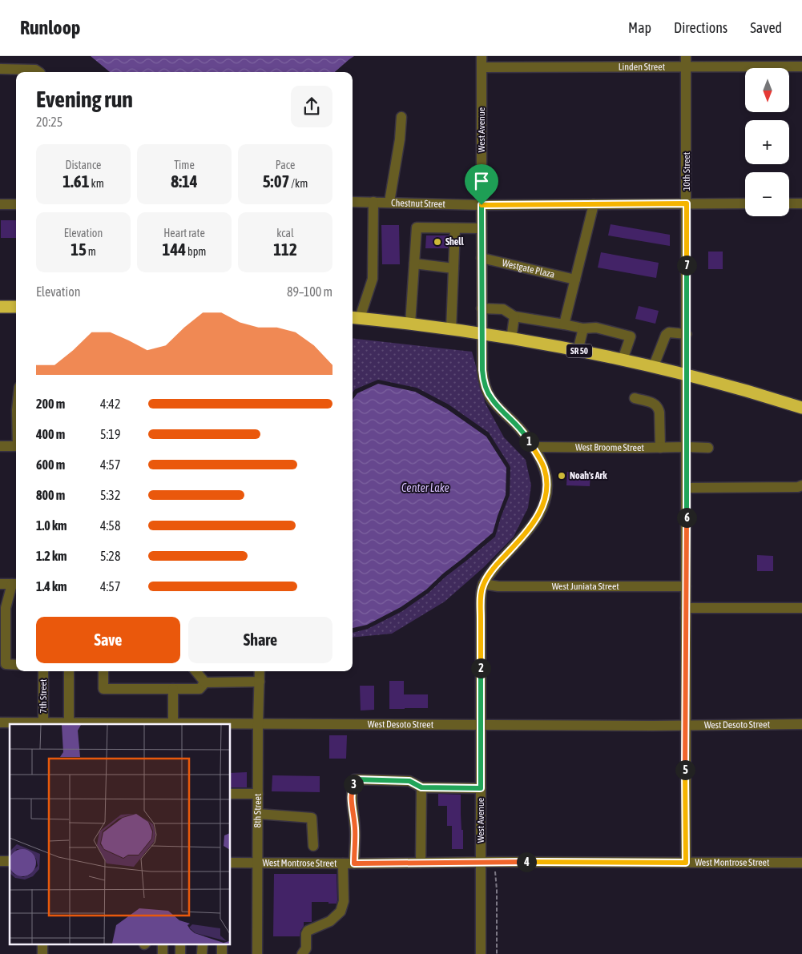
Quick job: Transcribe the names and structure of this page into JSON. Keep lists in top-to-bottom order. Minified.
{"streets":{"highway":["SR 50"],"street":["Linden Street","West Avenue","10th Street","Chestnut Street","Westgate Plaza","West Broome Street","West Juniata Street","7th Street","West Desoto Street","8th Street","West Montrose Street"]},"crossings":[["Linden Street","West Avenue"],["Linden Street","10th Street"],["West Avenue","Chestnut Street"],["West Avenue","Westgate Plaza"],["West Avenue","SR 50"],["West Avenue","West Broome Street"],["West Avenue","West Juniata Street"],["West Avenue","West Desoto Street"],["West Avenue","West Montrose Street"],["10th Street","Chestnut Street"],["10th Street","SR 50"],["10th Street","West Broome Street"],["10th Street","West Juniata Street"],["10th Street","West Desoto Street"],["10th Street","West Montrose Street"],["7th Street","West Desoto Street"],["West Desoto Street","8th Street"],["8th Street","West Montrose Street"]],"water":["Center Lake"],"places":["Shell","Noah's Ark"],"north":"bottom","page":{"header":"Runloop","nav":["Map","Directions","Saved"],"map_buttons":["+","−"],"heading":["Evening run","20:25"],"stats":[["Distance","1.61 km"],["Time","8:14"],["Pace","5:07 /km"],["Elevation","15 m"],["Heart rate","144 bpm"],["kcal","112"]],"pins":["7","1","6","2","5","3","4"],"chart":["Elevation","89–100 m"],"list":[{"name":"200 m","note":"4:42"},{"name":"400 m","note":"5:19"},{"name":"600 m","note":"4:57"},{"name":"800 m","note":"5:32"},{"name":"1.0 km","note":"4:58"},{"name":"1.2 km","note":"5:28"},{"name":"1.4 km","note":"4:57"}],"buttons":["Save","Share"]}}
